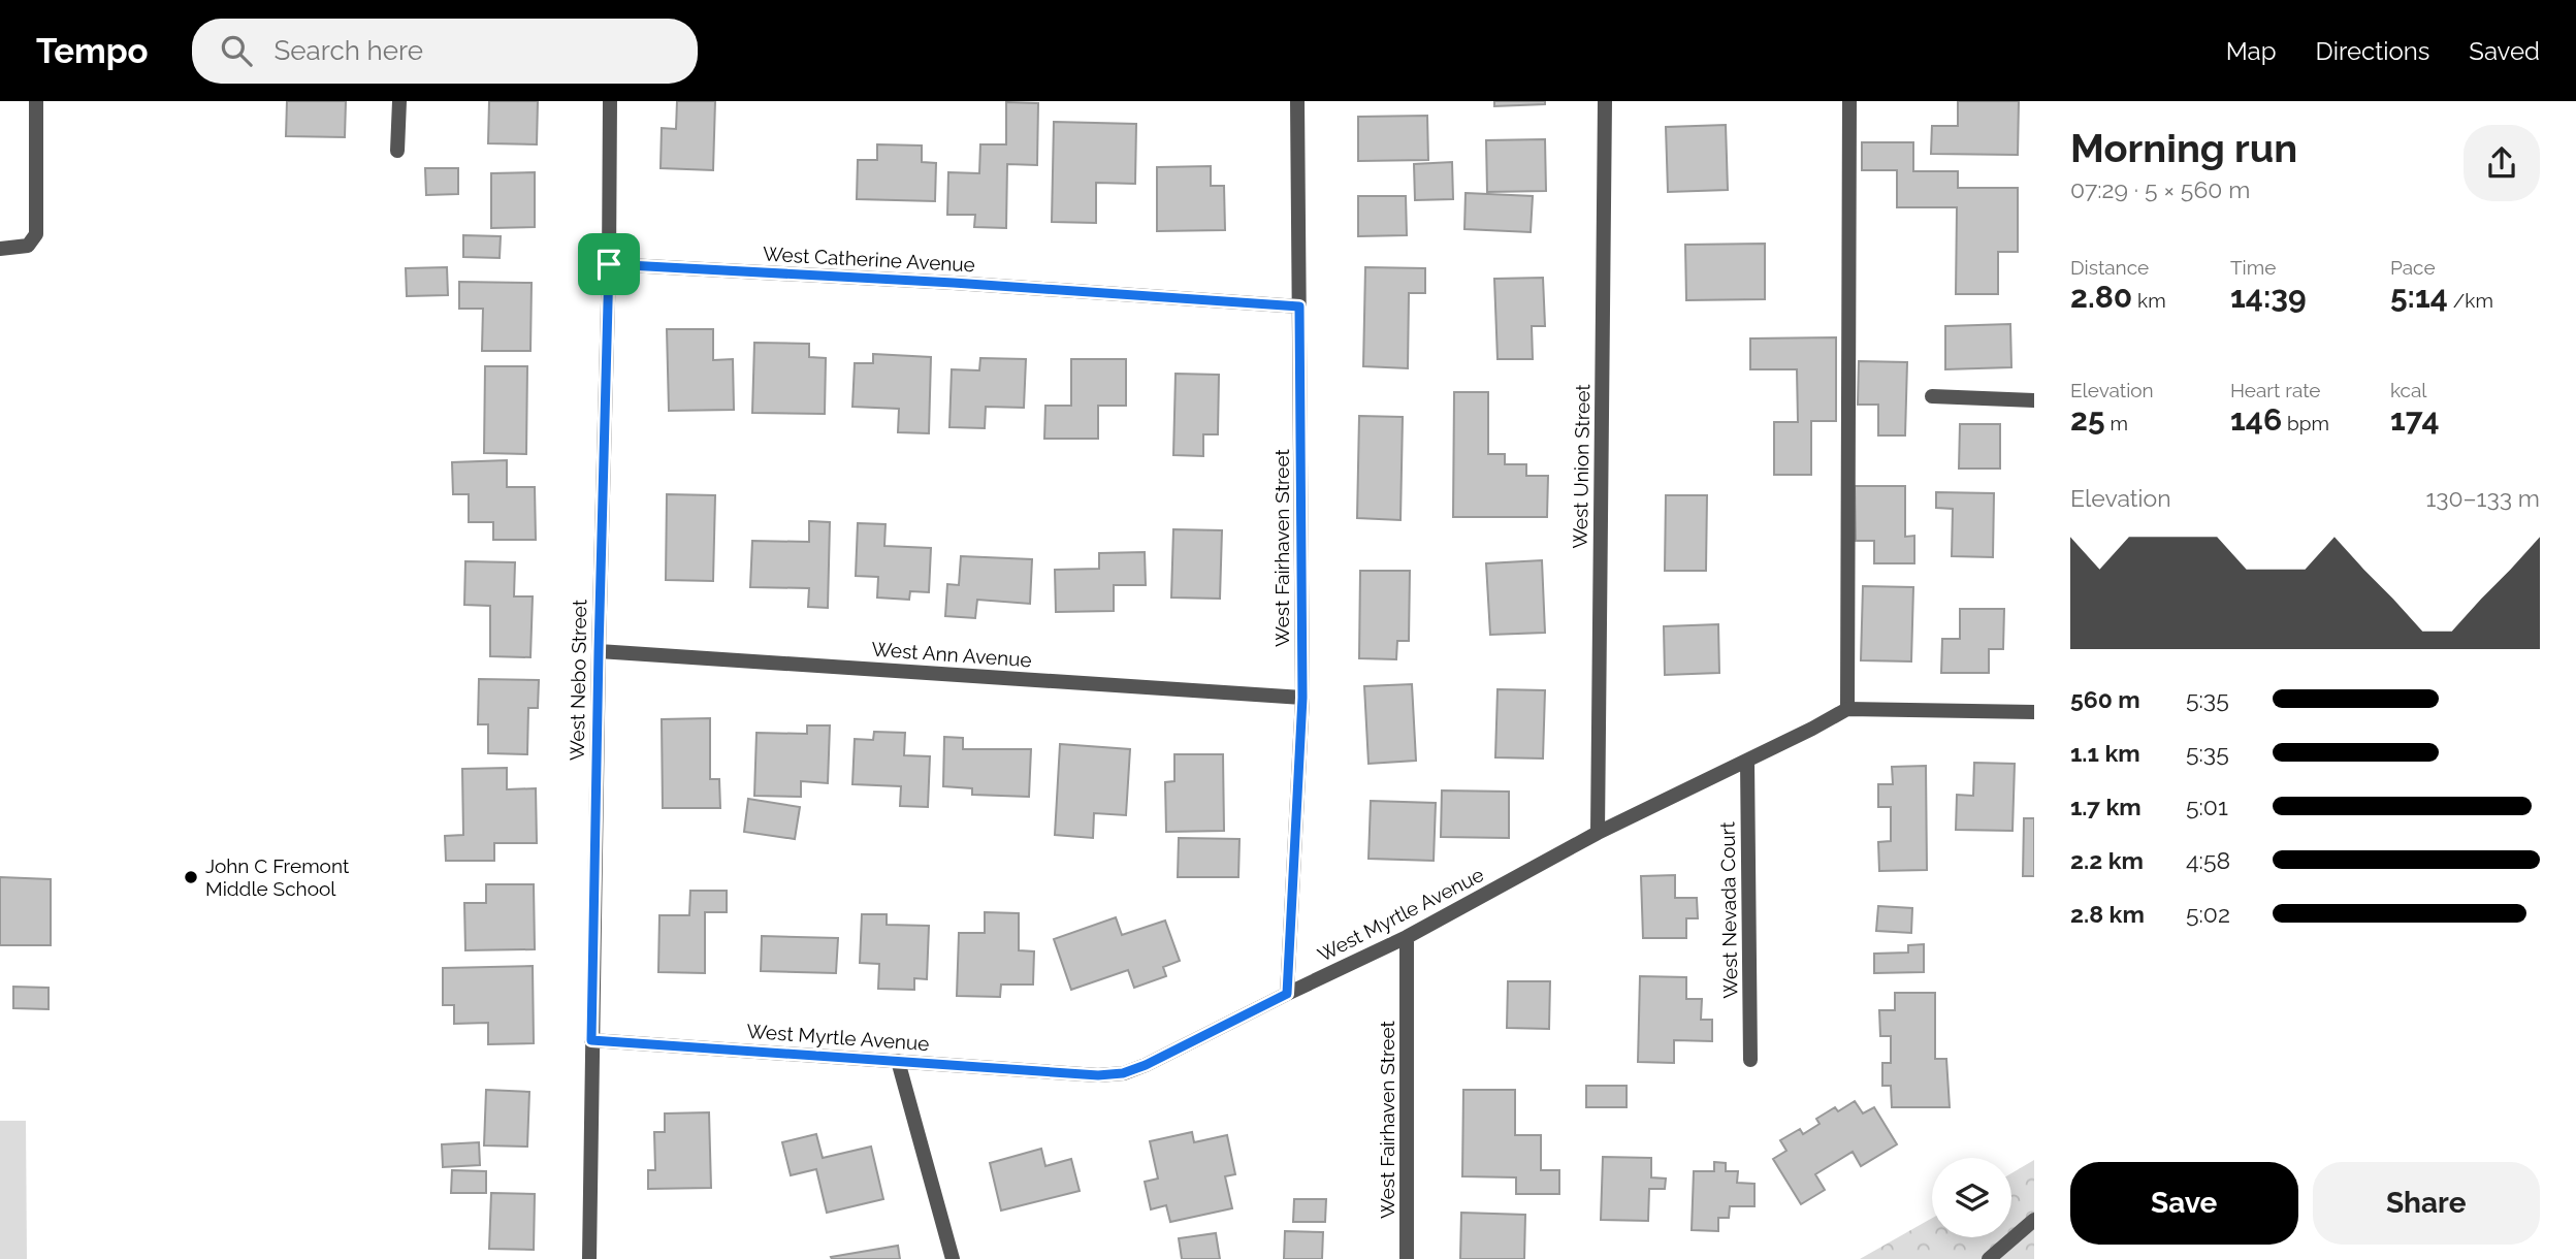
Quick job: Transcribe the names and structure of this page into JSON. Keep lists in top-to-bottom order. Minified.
{"streets":{"street":["West Catherine Avenue","West Union Street","West Fairhaven Street","West Ann Avenue","West Nebo Street","West Nevada Court","West Myrtle Avenue"]},"crossings":[["West Catherine Avenue","West Fairhaven Street"],["West Catherine Avenue","West Nebo Street"],["West Union Street","West Myrtle Avenue"],["West Fairhaven Street","West Ann Avenue"],["West Fairhaven Street","West Myrtle Avenue"],["West Ann Avenue","West Nebo Street"],["West Nebo Street","West Myrtle Avenue"],["West Nevada Court","West Myrtle Avenue"]],"places":["John C Fremont Middle School"],"page":{"header":"Tempo","search":"Search here","nav":["Map","Directions","Saved"],"heading":["Morning run","07:29 · 5 × 560 m"],"stats":[["Distance","2.80 km"],["Time","14:39"],["Pace","5:14 /km"],["Elevation","25 m"],["Heart rate","146 bpm"],["kcal","174"]],"chart":["Elevation","130–133 m"],"list":[{"name":"560 m","note":"5:35"},{"name":"1.1 km","note":"5:35"},{"name":"1.7 km","note":"5:01"},{"name":"2.2 km","note":"4:58"},{"name":"2.8 km","note":"5:02"}],"buttons":["Save","Share"]}}
